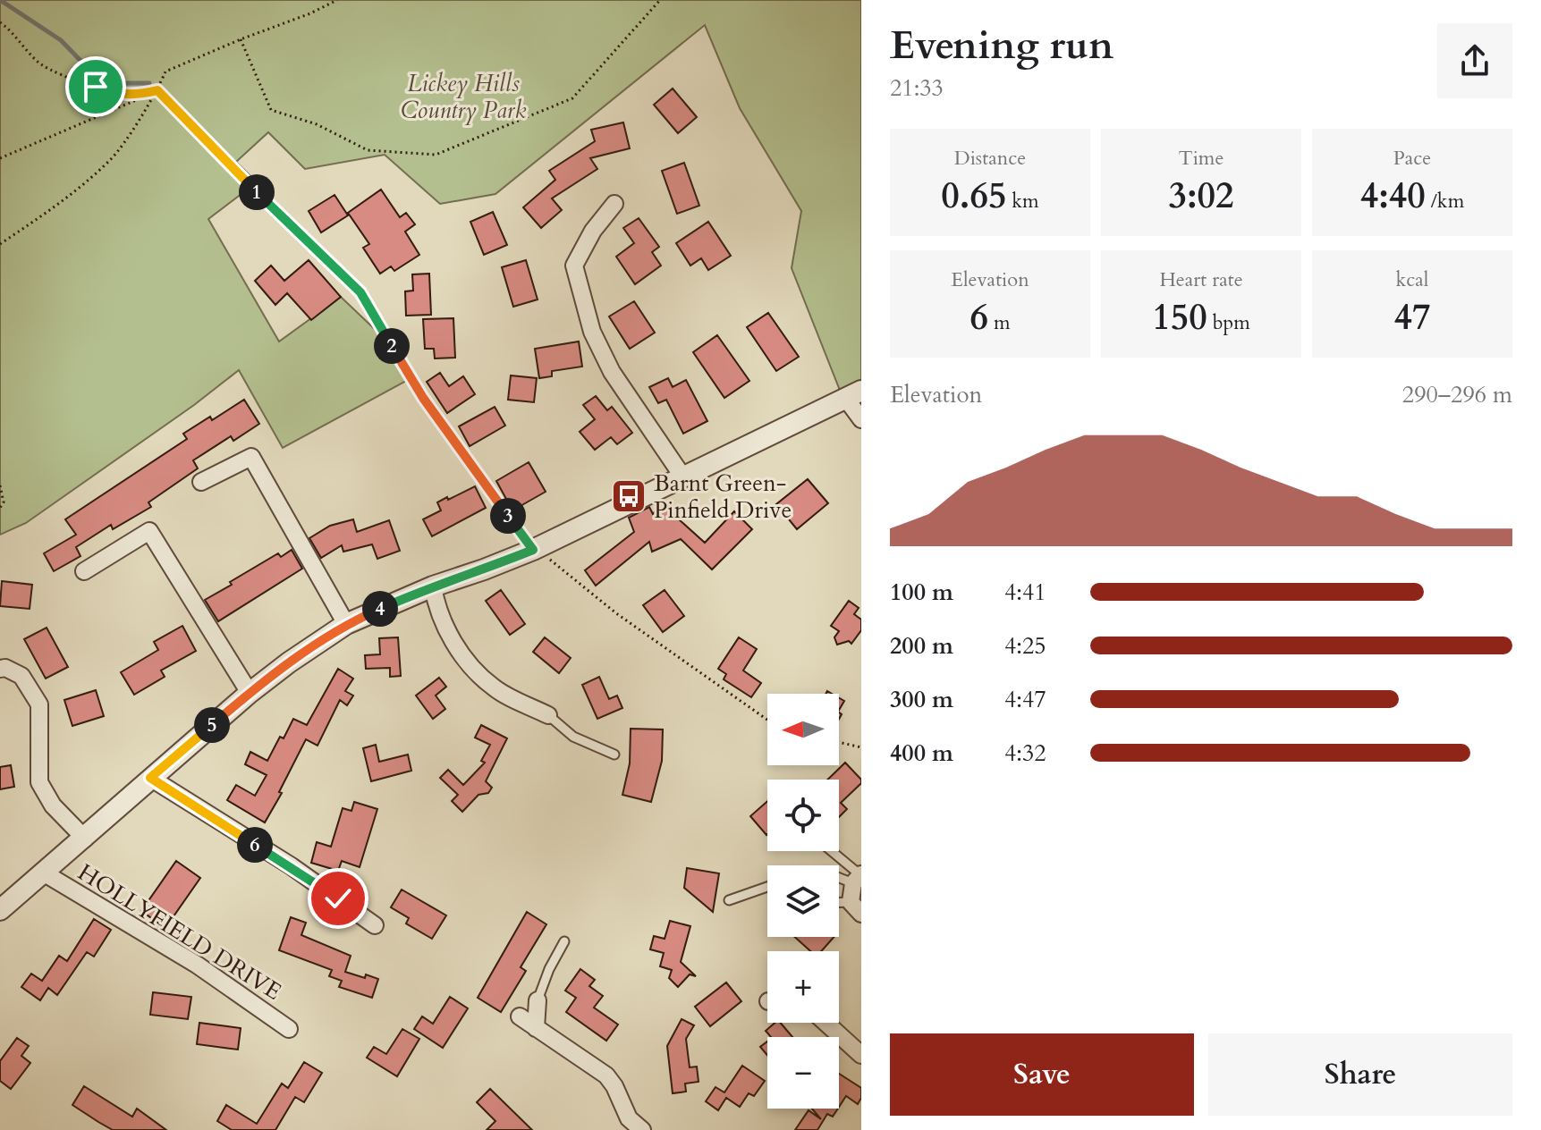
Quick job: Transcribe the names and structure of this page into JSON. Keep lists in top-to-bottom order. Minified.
{"streets":{"street":["HOLLYFIELD DRIVE"]},"parks":["Lickey Hills Country Park"],"places":{"bus stop":["Barnt Green- Pinfield Drive"]},"north":"left","page":{"heading":["Evening run","21:33"],"stats":[["Distance","0.65 km"],["Time","3:02"],["Pace","4:40 /km"],["Elevation","6 m"],["Heart rate","150 bpm"],["kcal","47"]],"pins":["1","2","3","4","5","6"],"chart":["Elevation","290–296 m"],"list":[{"name":"100 m","note":"4:41"},{"name":"200 m","note":"4:25"},{"name":"300 m","note":"4:47"},{"name":"400 m","note":"4:32"}],"map_buttons":["+","−"],"buttons":["Save","Share"]}}
